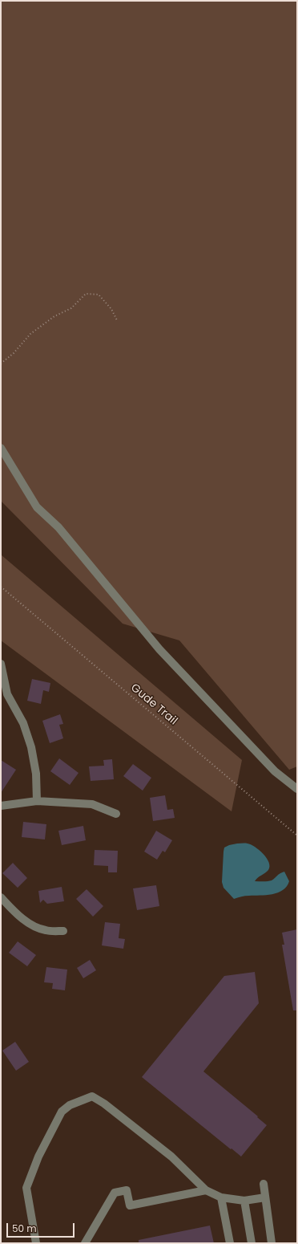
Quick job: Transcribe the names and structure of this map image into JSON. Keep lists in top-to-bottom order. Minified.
{"streets":{"path":["Gude Trail"]},"scale_bar":"50 m"}
